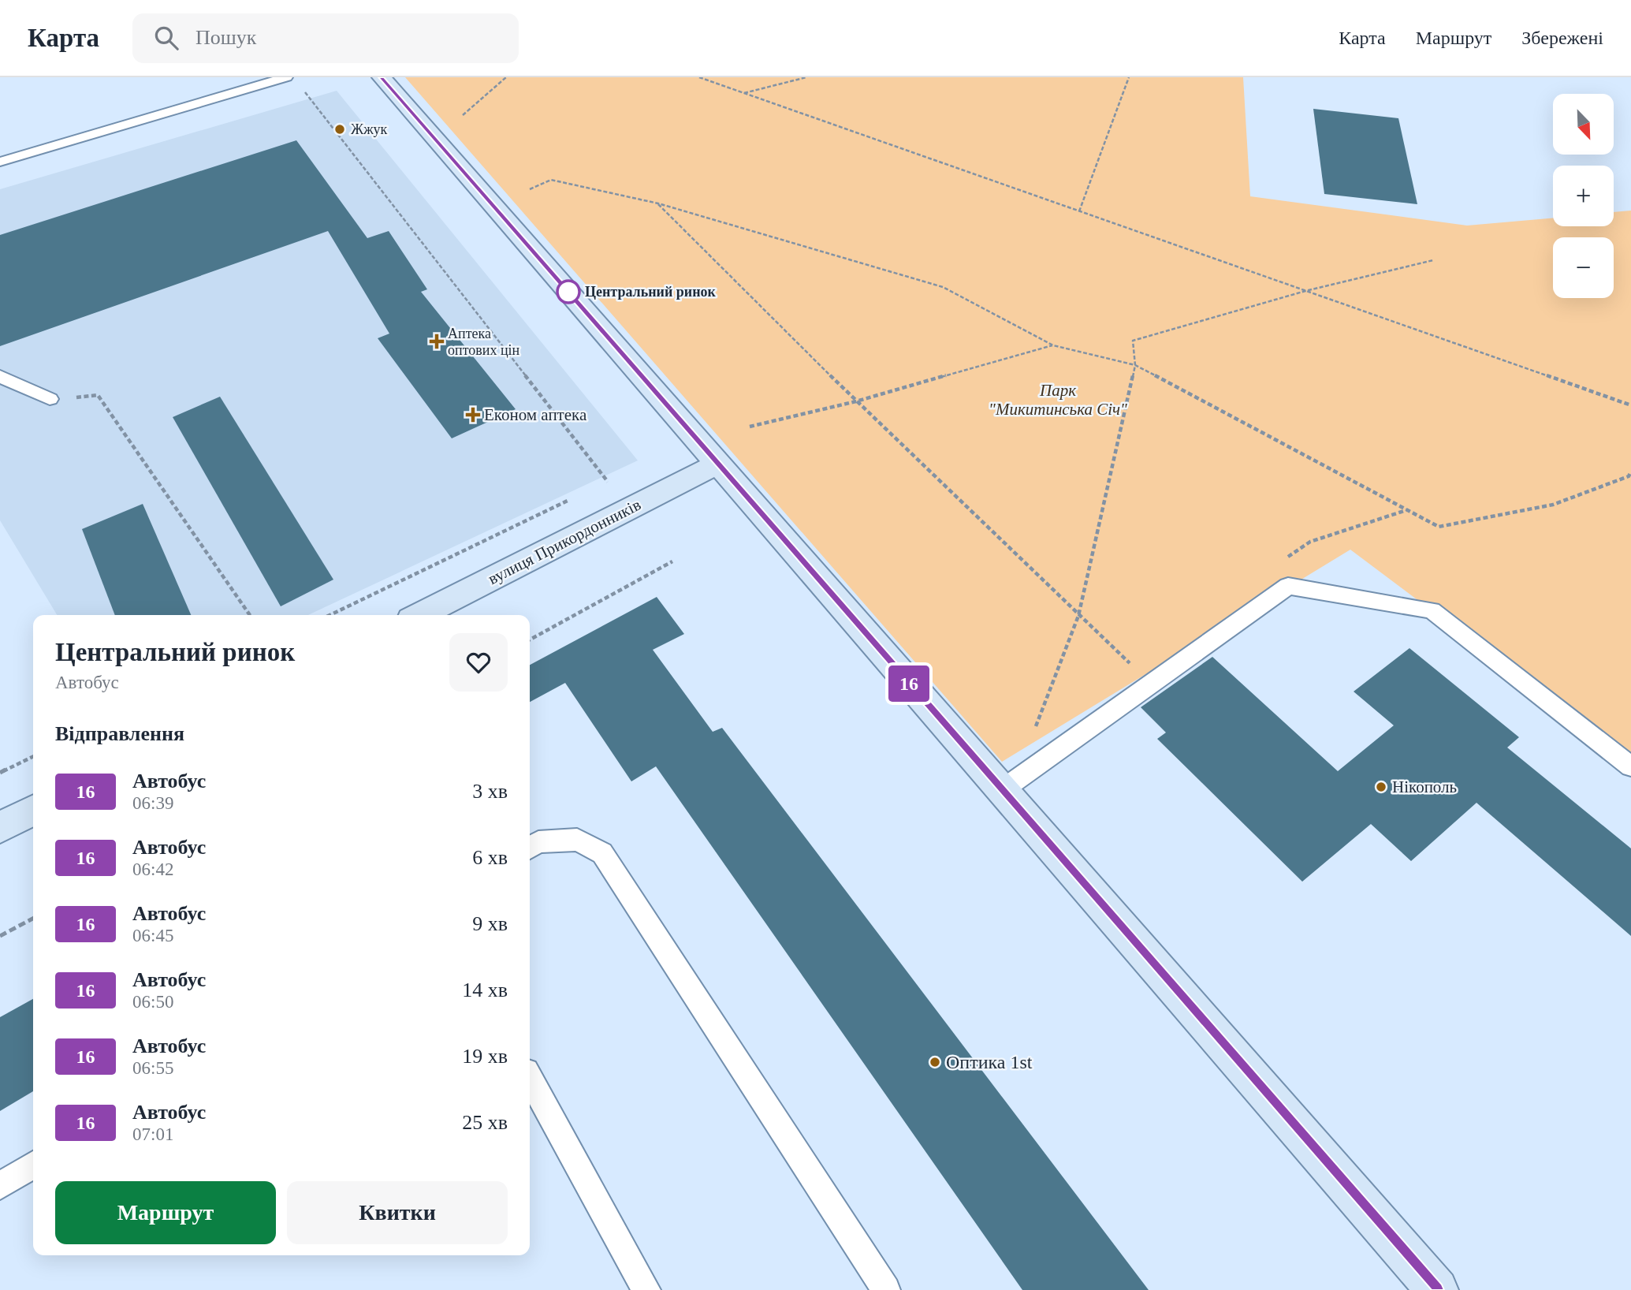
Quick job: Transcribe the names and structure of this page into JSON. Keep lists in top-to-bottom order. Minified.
{"streets":{"main road":["вулиця Прикордонників"]},"parks":["Парк \"Микитинська Січ\""],"places":{"other":["Жжук","Центральний ринок","Нікополь","Оптика 1st"],"health":["Аптека оптових цін","Економ аптека"]},"lines":["bus line 16"],"north":"bottom right","page":{"header":"Карта","search":"Пошук","nav":["Карта","Маршрут","Збережені"],"on_map":"16","map_buttons":["+","−"],"heading":[["Центральний ринок","Автобус"],"Відправлення"],"list":[{"mark":"16","name":"Автобус","note":"06:39","value":"3 хв"},{"mark":"16","name":"Автобус","note":"06:42","value":"6 хв"},{"mark":"16","name":"Автобус","note":"06:45","value":"9 хв"},{"mark":"16","name":"Автобус","note":"06:50","value":"14 хв"},{"mark":"16","name":"Автобус","note":"06:55","value":"19 хв"},{"mark":"16","name":"Автобус","note":"07:01","value":"25 хв"}],"buttons":["Маршрут","Квитки"]}}
